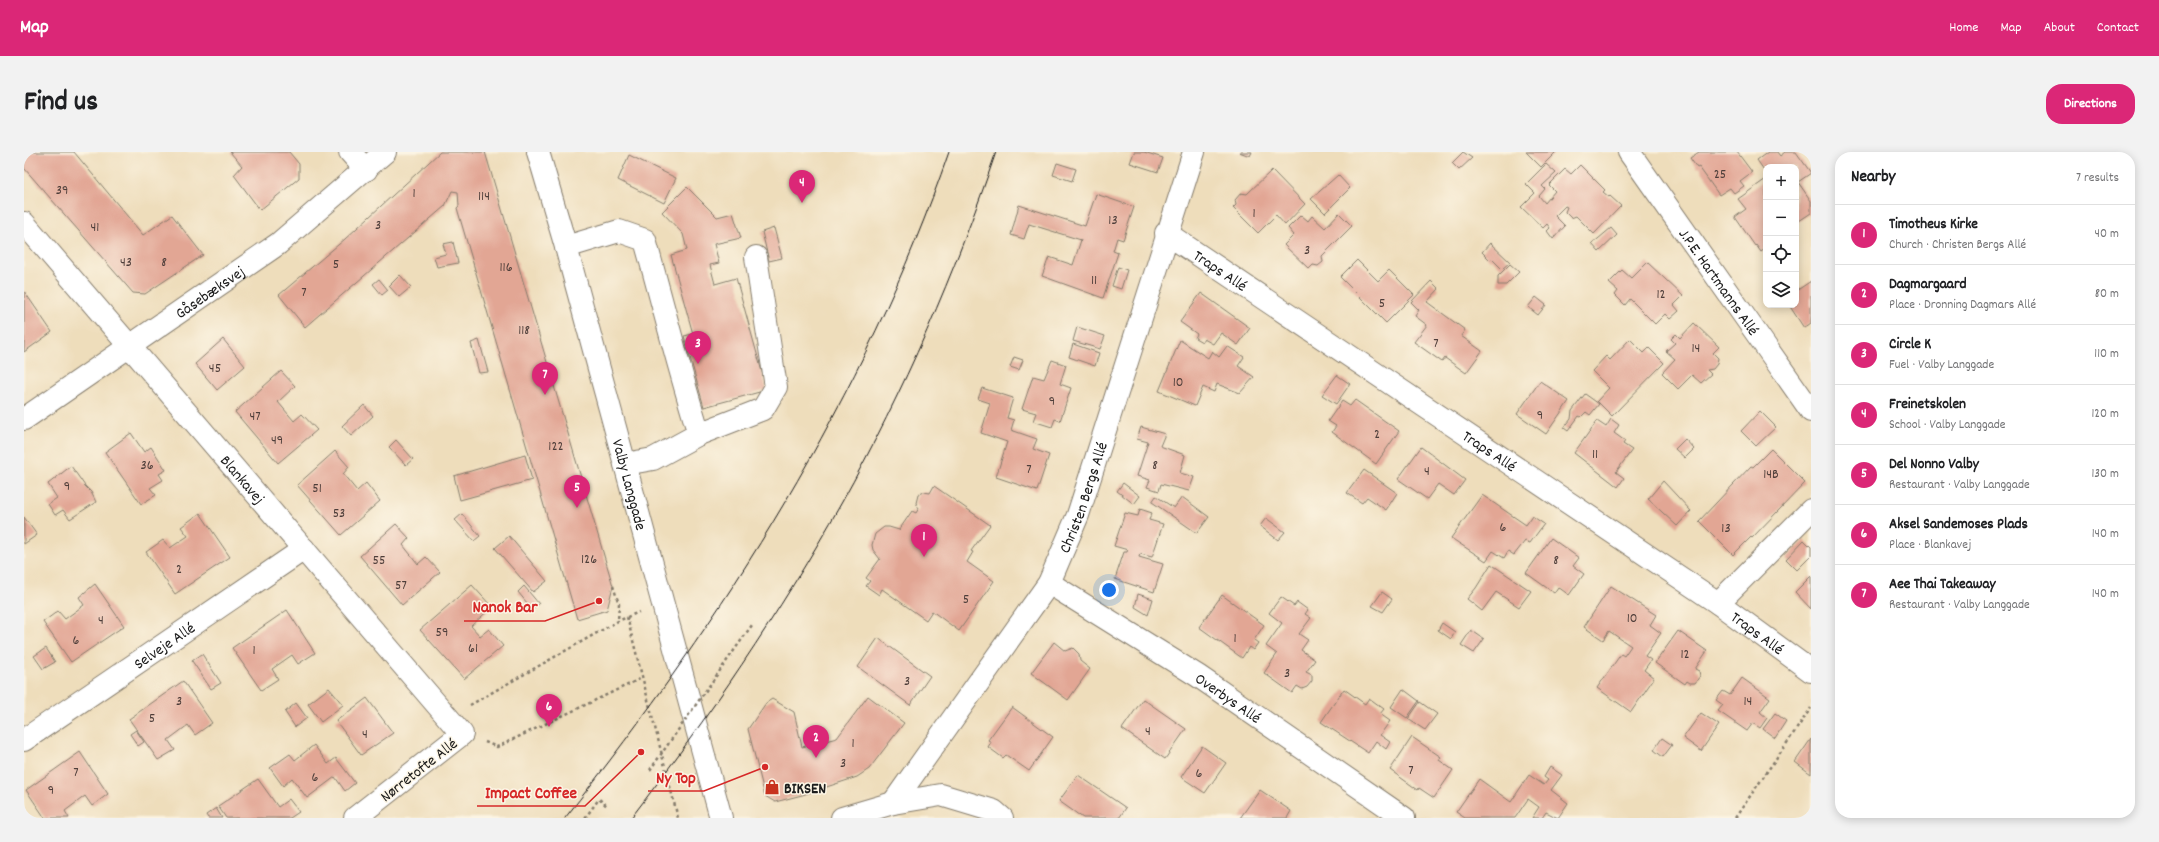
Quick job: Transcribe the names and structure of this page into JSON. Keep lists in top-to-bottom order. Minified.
{"streets":{"street":["Traps Allé","J.P.E. Hartmanns Allé","Gåsebæksvej","Blankavej","Valby Langgade","Christen Bergs Allé","Selveje Allé","Overbys Allé","Nørretofte Allé"]},"crossings":[["Traps Allé","Christen Bergs Allé"],["Gåsebæksvej","Blankavej"],["Blankavej","Selveje Allé"],["Blankavej","Nørretofte Allé"],["Christen Bergs Allé","Overbys Allé"]],"places":{"other":["Nanok Bar","Impact Coffee","Ny Top"],"shop":["BIKSEN"]},"house_numbers":["25","39","1","114","1","13","3","41","3","43","8","5","116","11","7","12","5","118","7","14","45","10","9","9","47","2","49","122","11","36","8","7","4","14B","9","51","53","6","13","126","55","8","2","57","5","10","4","59","1","6","61","1","12","3","3","3","14","5","4","4","1","3","7","7","6","6","9"],"page":{"header":"Map","nav":["Home","Map","About","Contact"],"title":"Find us","buttons":"Directions","heading":["Nearby","7 results"],"map_buttons":["+","−"],"pins":["4","3","7","5","1","6","2"],"list":[{"mark":"1","name":"Timotheus Kirke","note":"Church · Christen Bergs Allé","value":"40 m"},{"mark":"2","name":"Dagmargaard","note":"Place · Dronning Dagmars Allé","value":"80 m"},{"mark":"3","name":"Circle K","note":"Fuel · Valby Langgade","value":"110 m"},{"mark":"4","name":"Freinetskolen","note":"School · Valby Langgade","value":"120 m"},{"mark":"5","name":"Del Nonno Valby","note":"Restaurant · Valby Langgade","value":"130 m"},{"mark":"6","name":"Aksel Sandemoses Plads","note":"Place · Blankavej","value":"140 m"},{"mark":"7","name":"Aee Thai Takeaway","note":"Restaurant · Valby Langgade","value":"140 m"}]}}
